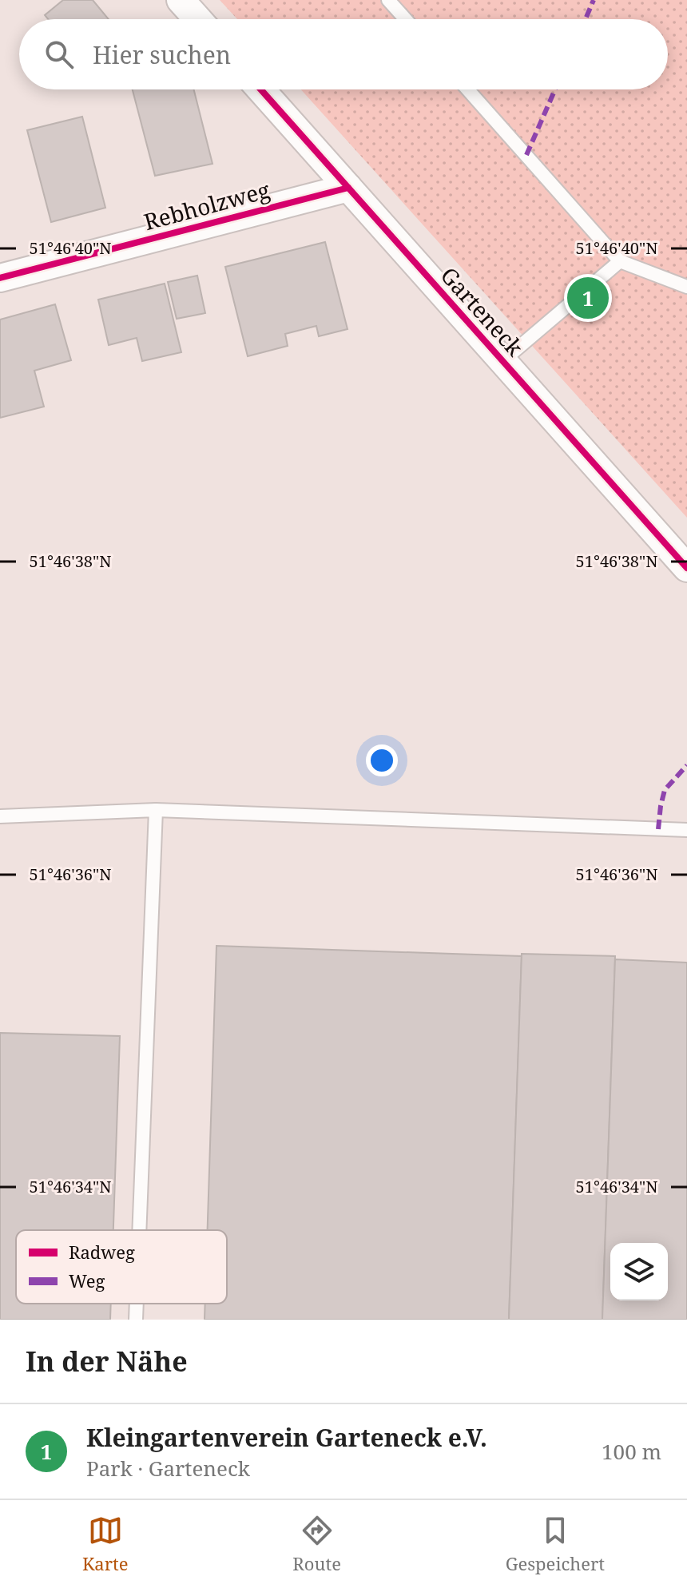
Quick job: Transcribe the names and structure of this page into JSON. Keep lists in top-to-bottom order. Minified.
{"streets":{"street":["Rebholzweg","Garteneck"]},"crossings":[["Rebholzweg","Garteneck"]],"legend":["Radweg","Weg"],"page":{"search":"Hier suchen","pins":"1","heading":"In der Nähe","list":[{"mark":"1","name":"Kleingartenverein Garteneck e.V.","note":"Park · Garteneck","value":"100 m"}],"nav":["Karte","Route","Gespeichert"]},"coordinates":["51°46'40\"N","51°46'38\"N","51°46'36\"N","51°46'34\"N"]}
